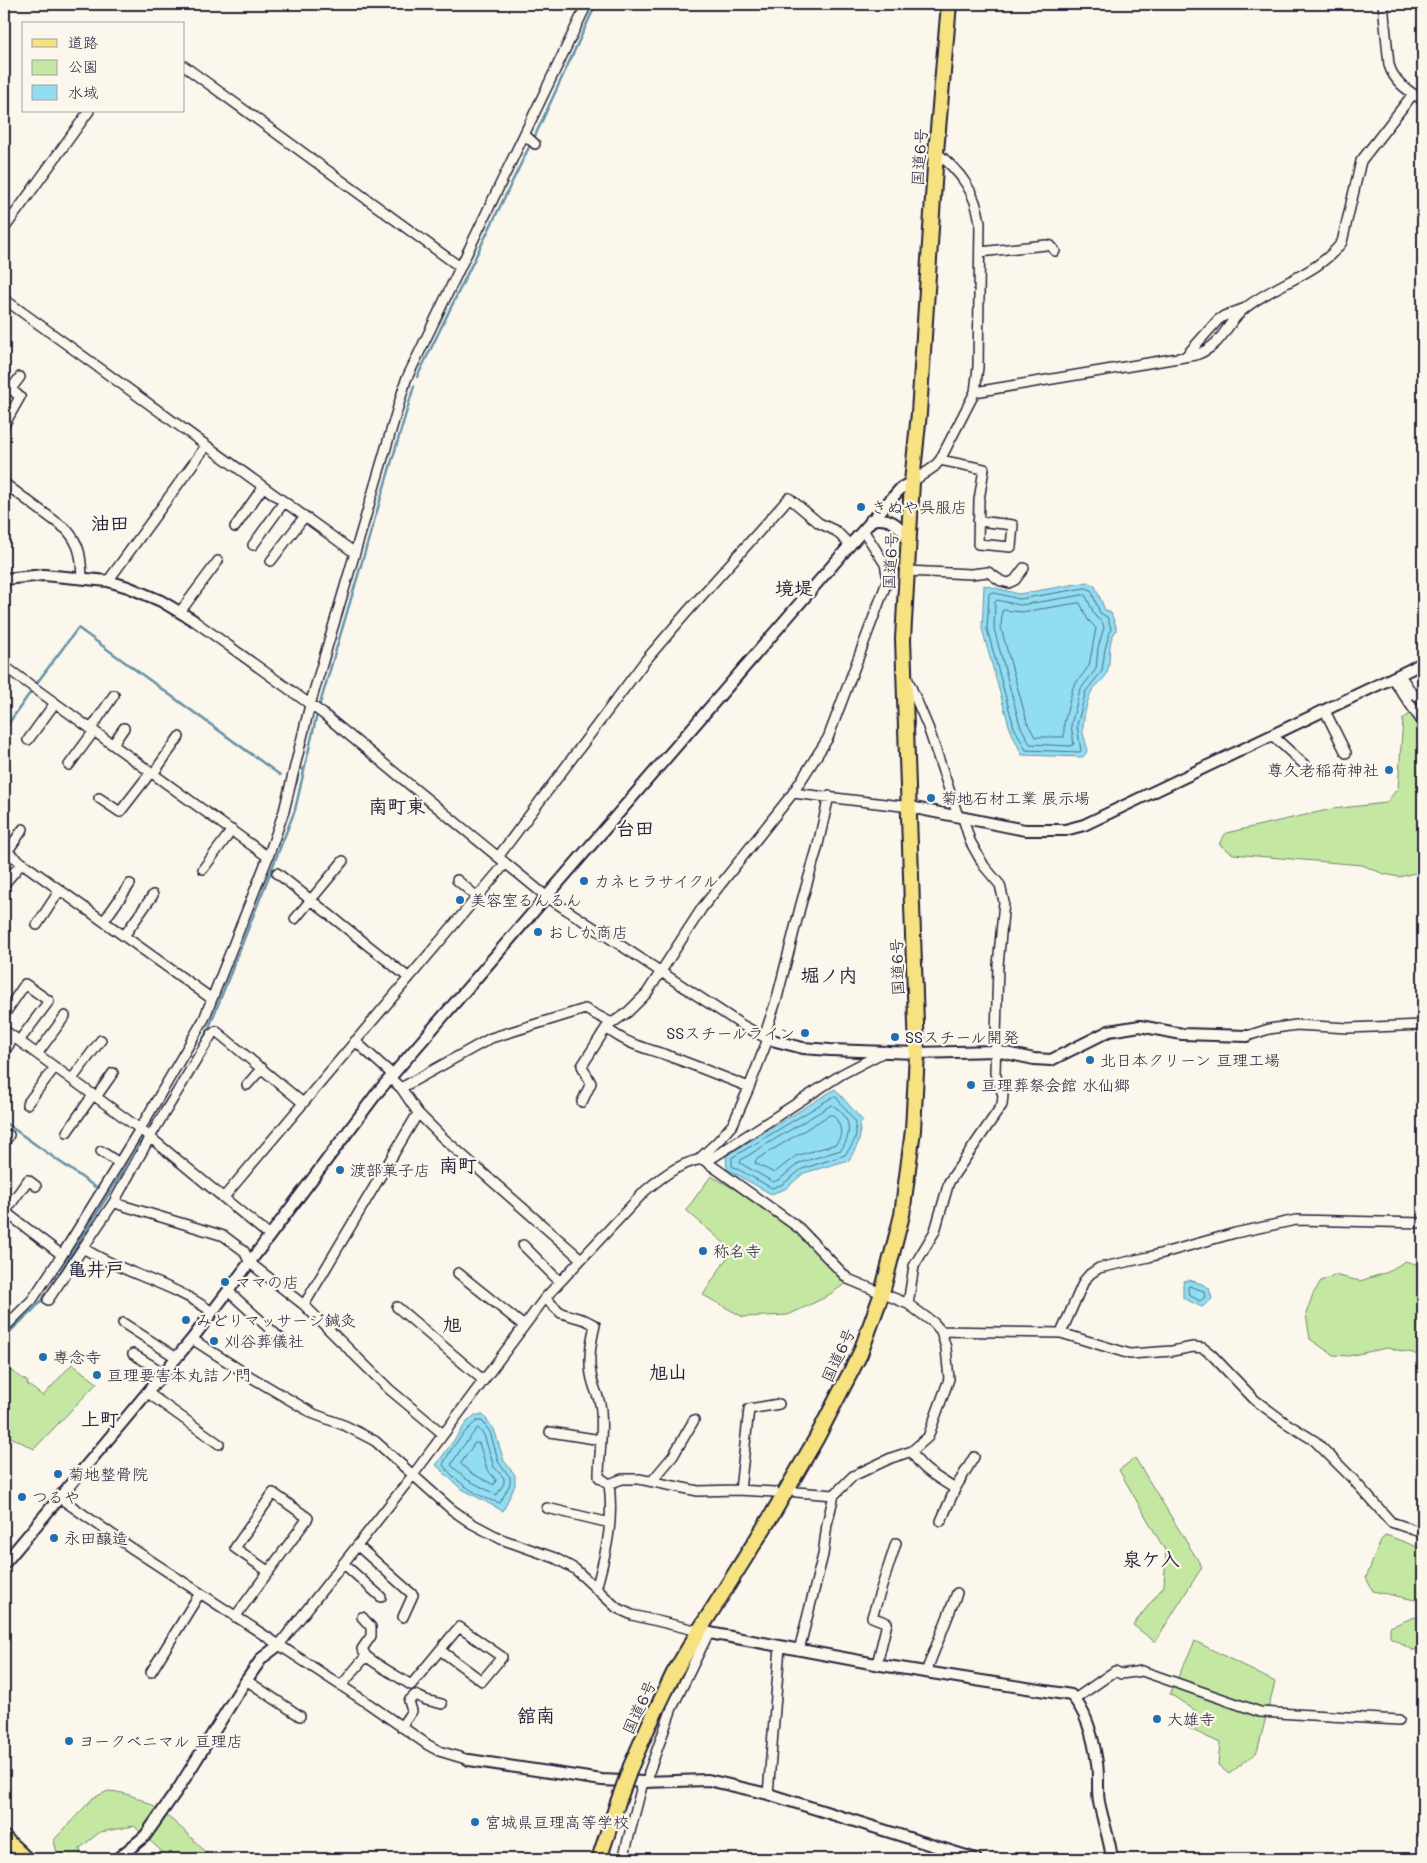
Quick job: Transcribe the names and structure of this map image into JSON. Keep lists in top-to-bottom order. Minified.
{"streets":{"highway":["国道6号"]},"districts":["油田","境堤","南町東","台田","堀ノ内","南町","亀井戸","旭","旭山","上町","泉ケ入","舘南"],"places":["きぬや呉服店","尊久老稲荷神社","菊地石材工業 展示場","カネヒラサイクル","美容室るんるん","おしか商店","SSスチールライン","SSスチール開発","北日本クリーン 亘理工場","亘理葬祭会館 水仙郷","渡部菓子店","称名寺","ママの店","みどりマッサージ鍼灸","刈谷葬儀社","専念寺","亘理要害本丸詰ノ門","菊地整骨院","つるや","永田醸造","大雄寺","ヨークベニマル 亘理店","宮城県亘理高等学校"],"legend":["道路","公園","水域"]}
